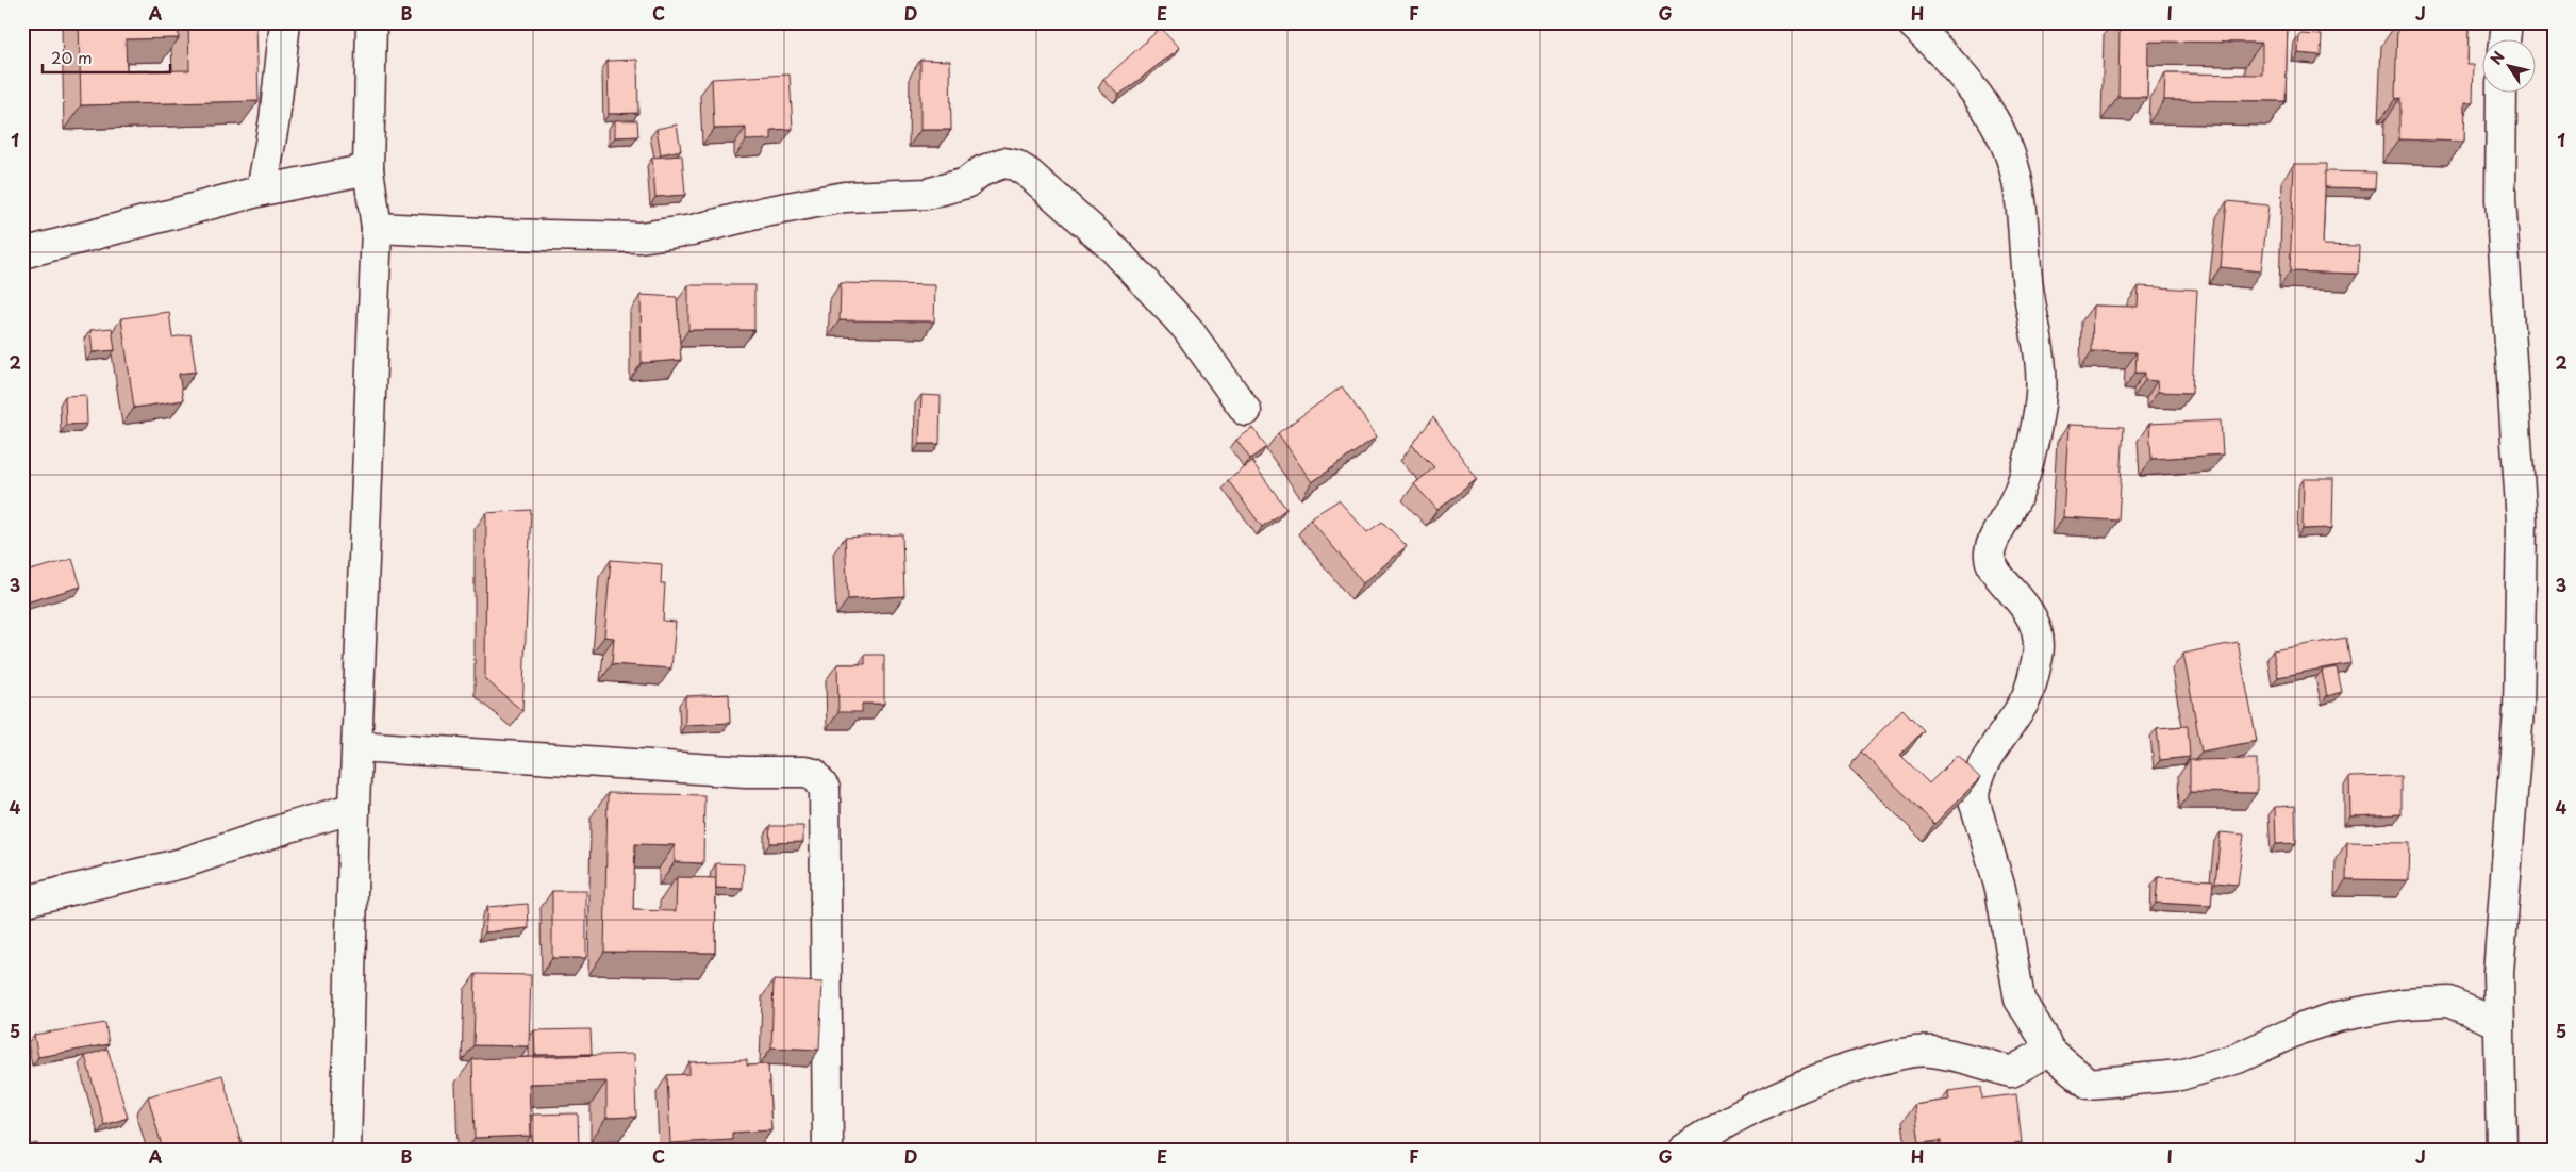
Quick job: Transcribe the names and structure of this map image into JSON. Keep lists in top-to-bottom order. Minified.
{"scale_bar":"20 m","north":"top left","grid":{"columns":["A","B","C","D","E","F","G","H","I","J"],"rows":["1","2","3","4","5"]}}
